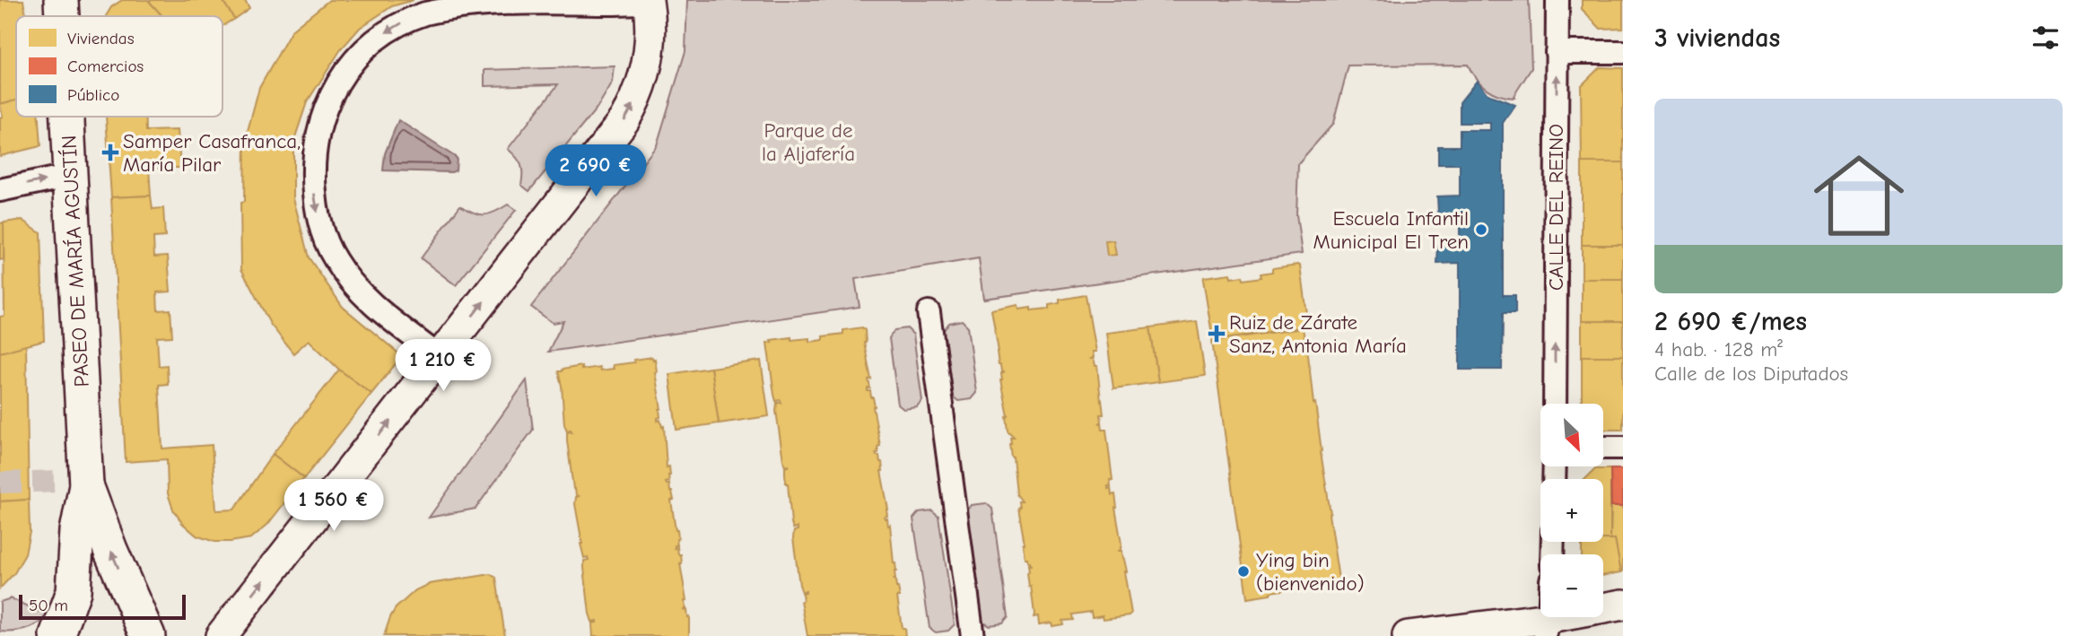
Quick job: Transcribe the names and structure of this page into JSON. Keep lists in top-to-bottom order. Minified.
{"streets":{"main road":["PASEO DE MARÍA AGUSTÍN"],"street":["CALLE DEL REINO"]},"one_way":["CALLE DEL REINO"],"parks":["Parque de la Aljafería"],"places":{"health":["Samper Casafranca, María Pilar","Ruiz de Zárate Sanz, Antonia María"],"other":["Escuela Infantil Municipal El Tren","Ying bin (bienvenido)"]},"legend":["Viviendas","Comercios","Público"],"scale_bar":"50 m","north":"bottom right","page":{"heading":"3 viviendas","list":[{"name":"2 690 €/mes","note":"4 hab. · 128 m² · Calle de los Diputados"}],"price":["2 690 €","1 210 €","1 560 €"],"map_buttons":["+","−"],"scale":"50 m"}}
